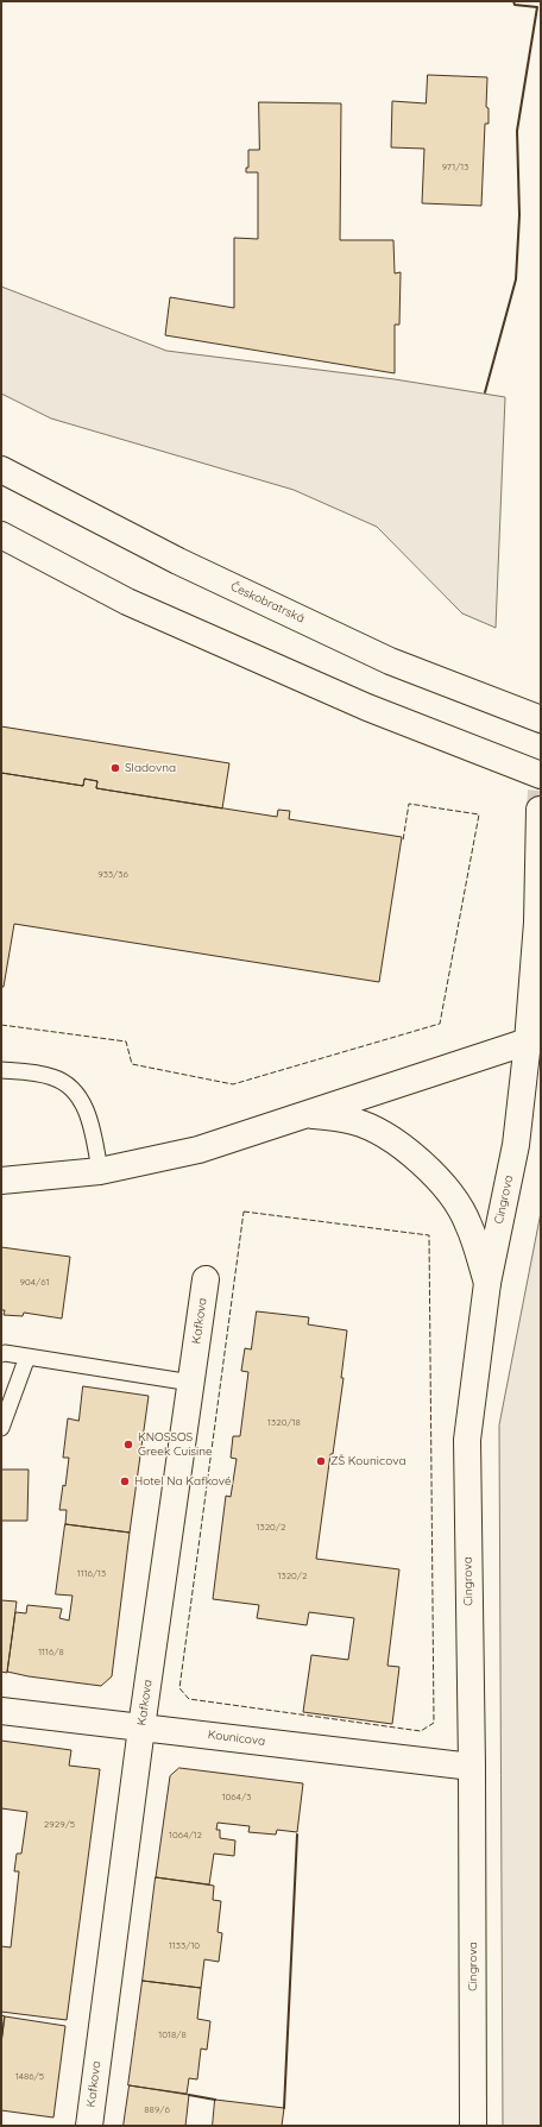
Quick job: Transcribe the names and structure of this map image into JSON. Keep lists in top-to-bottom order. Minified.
{"streets":{"main road":["Českobratrská","Cingrova","Kafkova","Kounicova"]},"crossings":[["Cingrova","Kounicova"],["Kafkova","Kounicova"]],"places":["Sladovna","KNOSSOS Greek Cuisine","ZŠ Kounicova","Hotel Na Kafkové"],"house_numbers":["971/13","933/36","904/61","1320/18","1320/2","1116/13","1320/2","1116/8","1064/3","2929/5","1064/12","1133/10","1018/8","1486/5","889/6"]}
